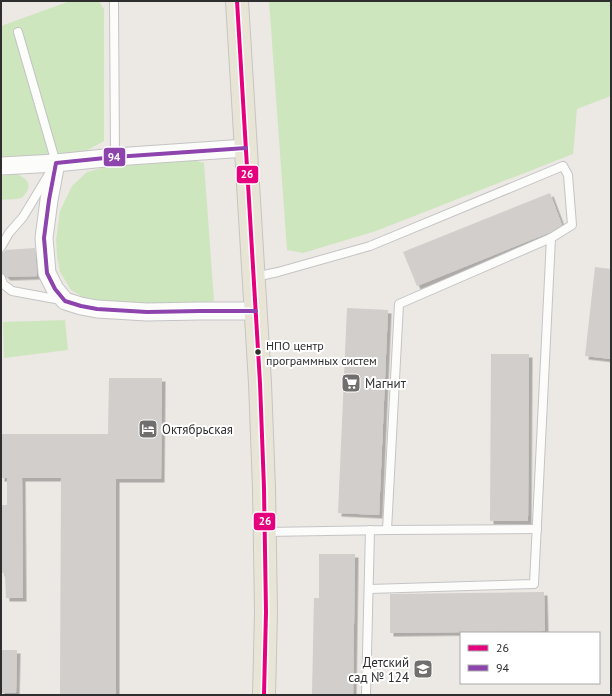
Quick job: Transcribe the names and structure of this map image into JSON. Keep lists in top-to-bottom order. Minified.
{"places":{"other":["НПО центр программных систем"],"supermarket":["Магнит"],"hotel":["Октябрьская"],"school or university":["Детский сад № 124"]},"lines":["transit line 26","transit line 94"],"legend":["26","94"]}
